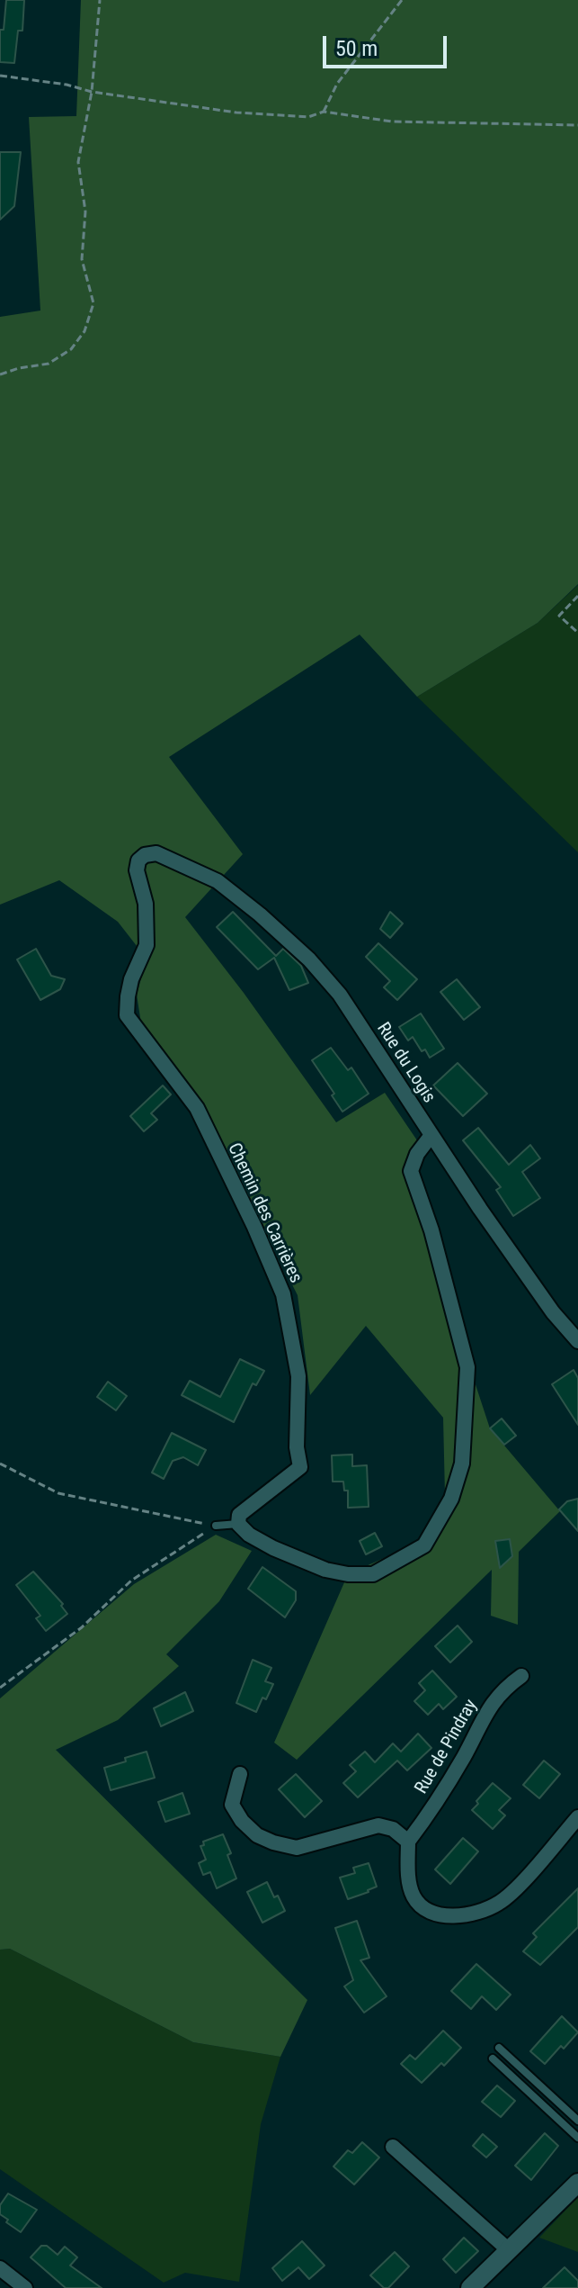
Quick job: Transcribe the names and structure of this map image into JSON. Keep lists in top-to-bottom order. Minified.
{"streets":{"street":["Rue du Logis","Chemin des Carrières","Rue de Pindray"]},"crossings":[["Rue du Logis","Chemin des Carrières"]],"scale_bar":"50 m"}
